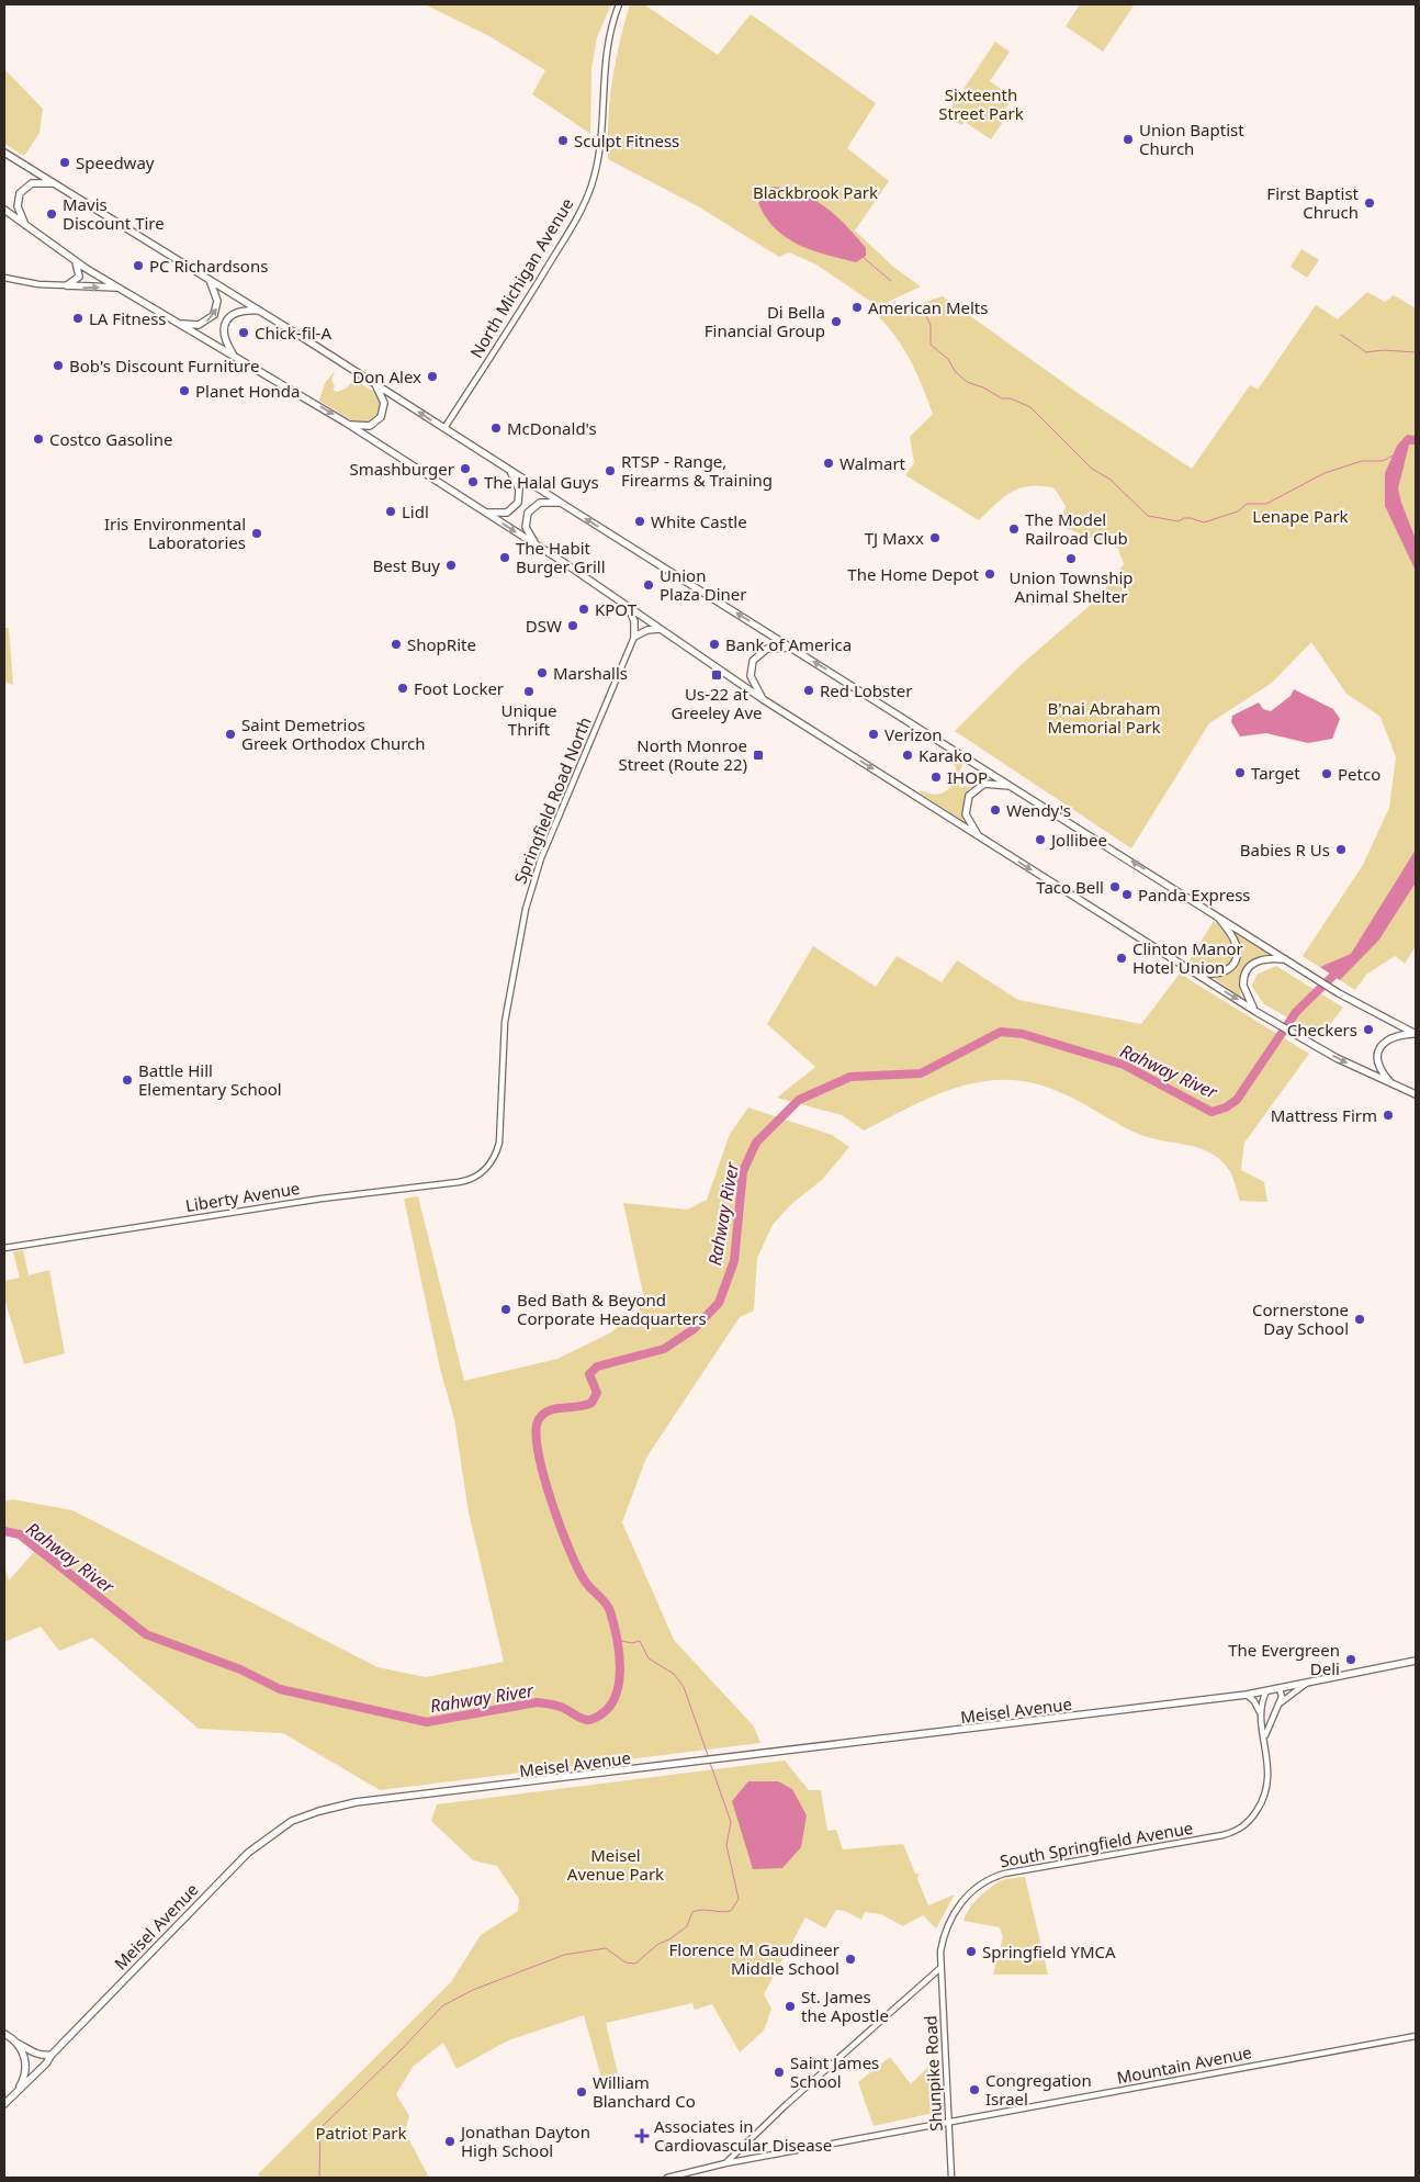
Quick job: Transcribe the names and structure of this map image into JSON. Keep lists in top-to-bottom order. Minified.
{"streets":{"main road":["Meisel Avenue"],"street":["North Michigan Avenue","Springfield Road North","Liberty Avenue","South Springfield Avenue","Mountain Avenue","Shunpike Road"]},"crossings":[["Springfield Road North","Liberty Avenue"],["Meisel Avenue","South Springfield Avenue"],["South Springfield Avenue","Shunpike Road"],["Mountain Avenue","Shunpike Road"]],"water":["Rahway River"],"parks":["Sixteenth Street Park","Blackbrook Park","Lenape Park","B'nai Abraham Memorial Park","Meisel Avenue Park","Patriot Park"],"places":{"other":["Union Baptist Church","Sculpt Fitness","Speedway","First Baptist Chruch","Mavis Discount Tire","PC Richardsons","American Melts","LA Fitness","Di Bella Financial Group","Chick-fil-A","Bob's Discount Furniture","Don Alex","Planet Honda","McDonald's","Costco Gasoline","Walmart","Smashburger","RTSP - Range, Firearms & Training","The Halal Guys","Lidl","White Castle","The Model Railroad Club","Iris Environmental Laboratories","TJ Maxx","The Habit Burger Grill","Union Township Animal Shelter","Best Buy","The Home Depot","Union Plaza Diner","KPOT","DSW","ShopRite","Bank of America","Marshalls","Foot Locker","Red Lobster","Unique Thrift","Saint Demetrios Greek Orthodox Church","Verizon","Karako","Target","Petco","IHOP","Wendy's","Jollibee","Babies R Us","Taco Bell","Panda Express","Clinton Manor Hotel Union","Checkers","Battle Hill Elementary School","Mattress Firm","Bed Bath & Beyond Corporate Headquarters","Cornerstone Day School","The Evergreen Deli","Springfield YMCA","Florence M Gaudineer Middle School","St. James the Apostle","Saint James School","Congregation Israel","William Blanchard Co","Jonathan Dayton High School"],"transit":["Us-22 at Greeley Ave","North Monroe Street (Route 22)"],"health":["Associates in Cardiovascular Disease"]}}
